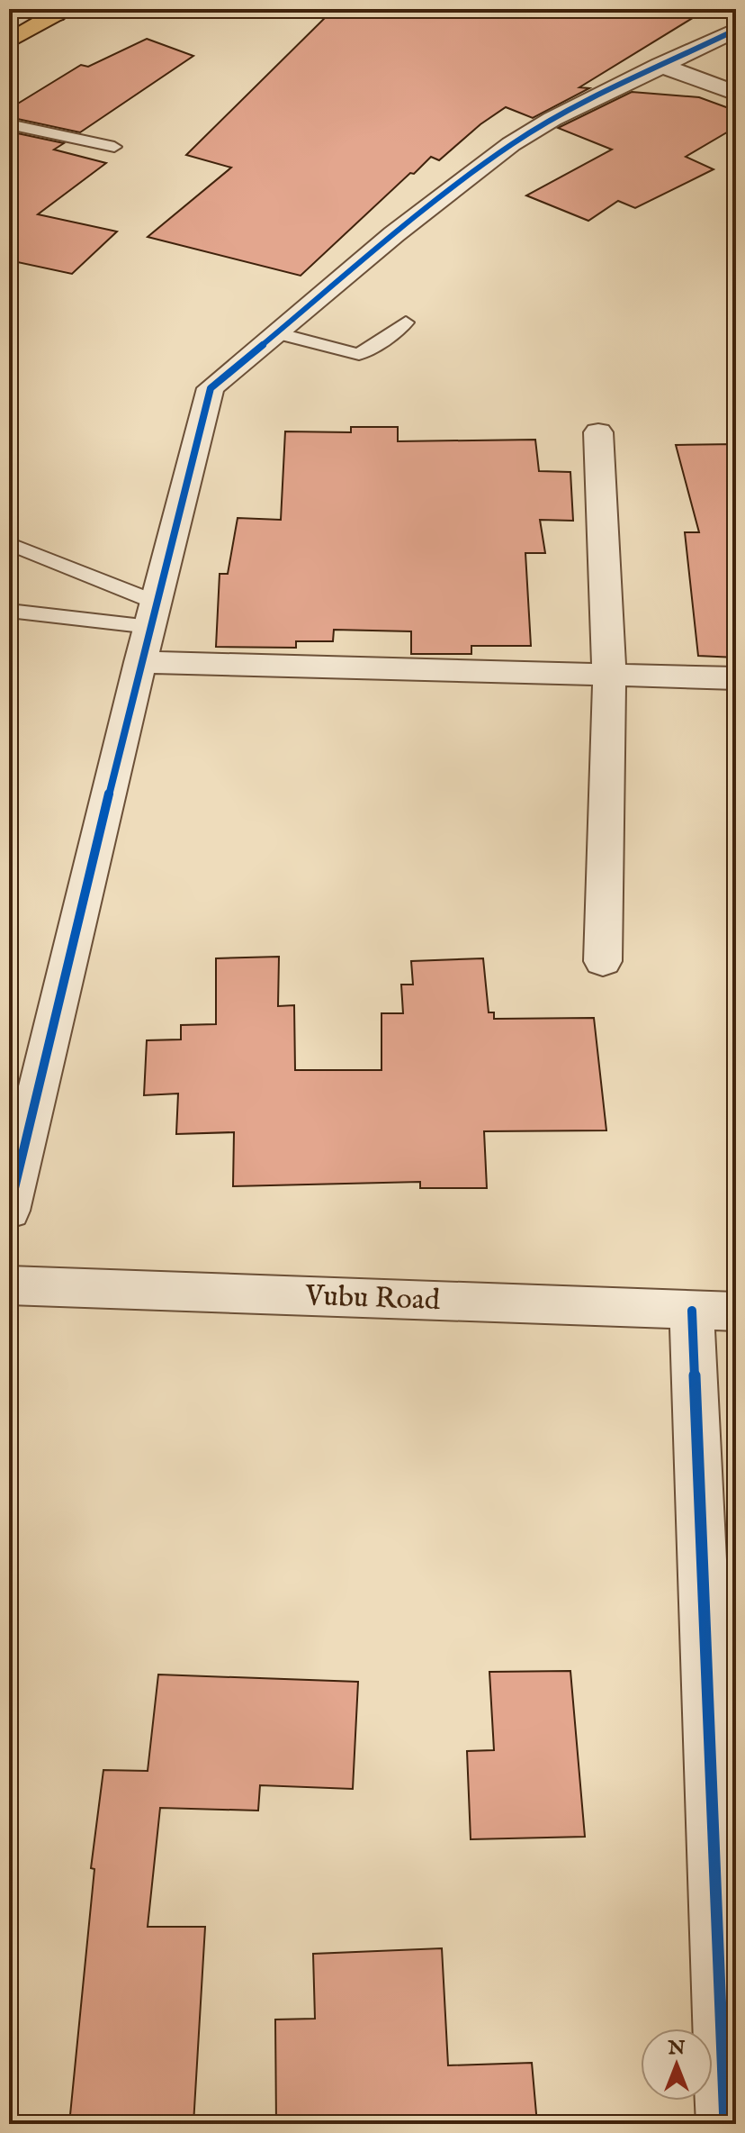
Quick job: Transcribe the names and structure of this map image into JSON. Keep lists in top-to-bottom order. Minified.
{"streets":{"street":["Vubu Road"]},"north":"top"}
